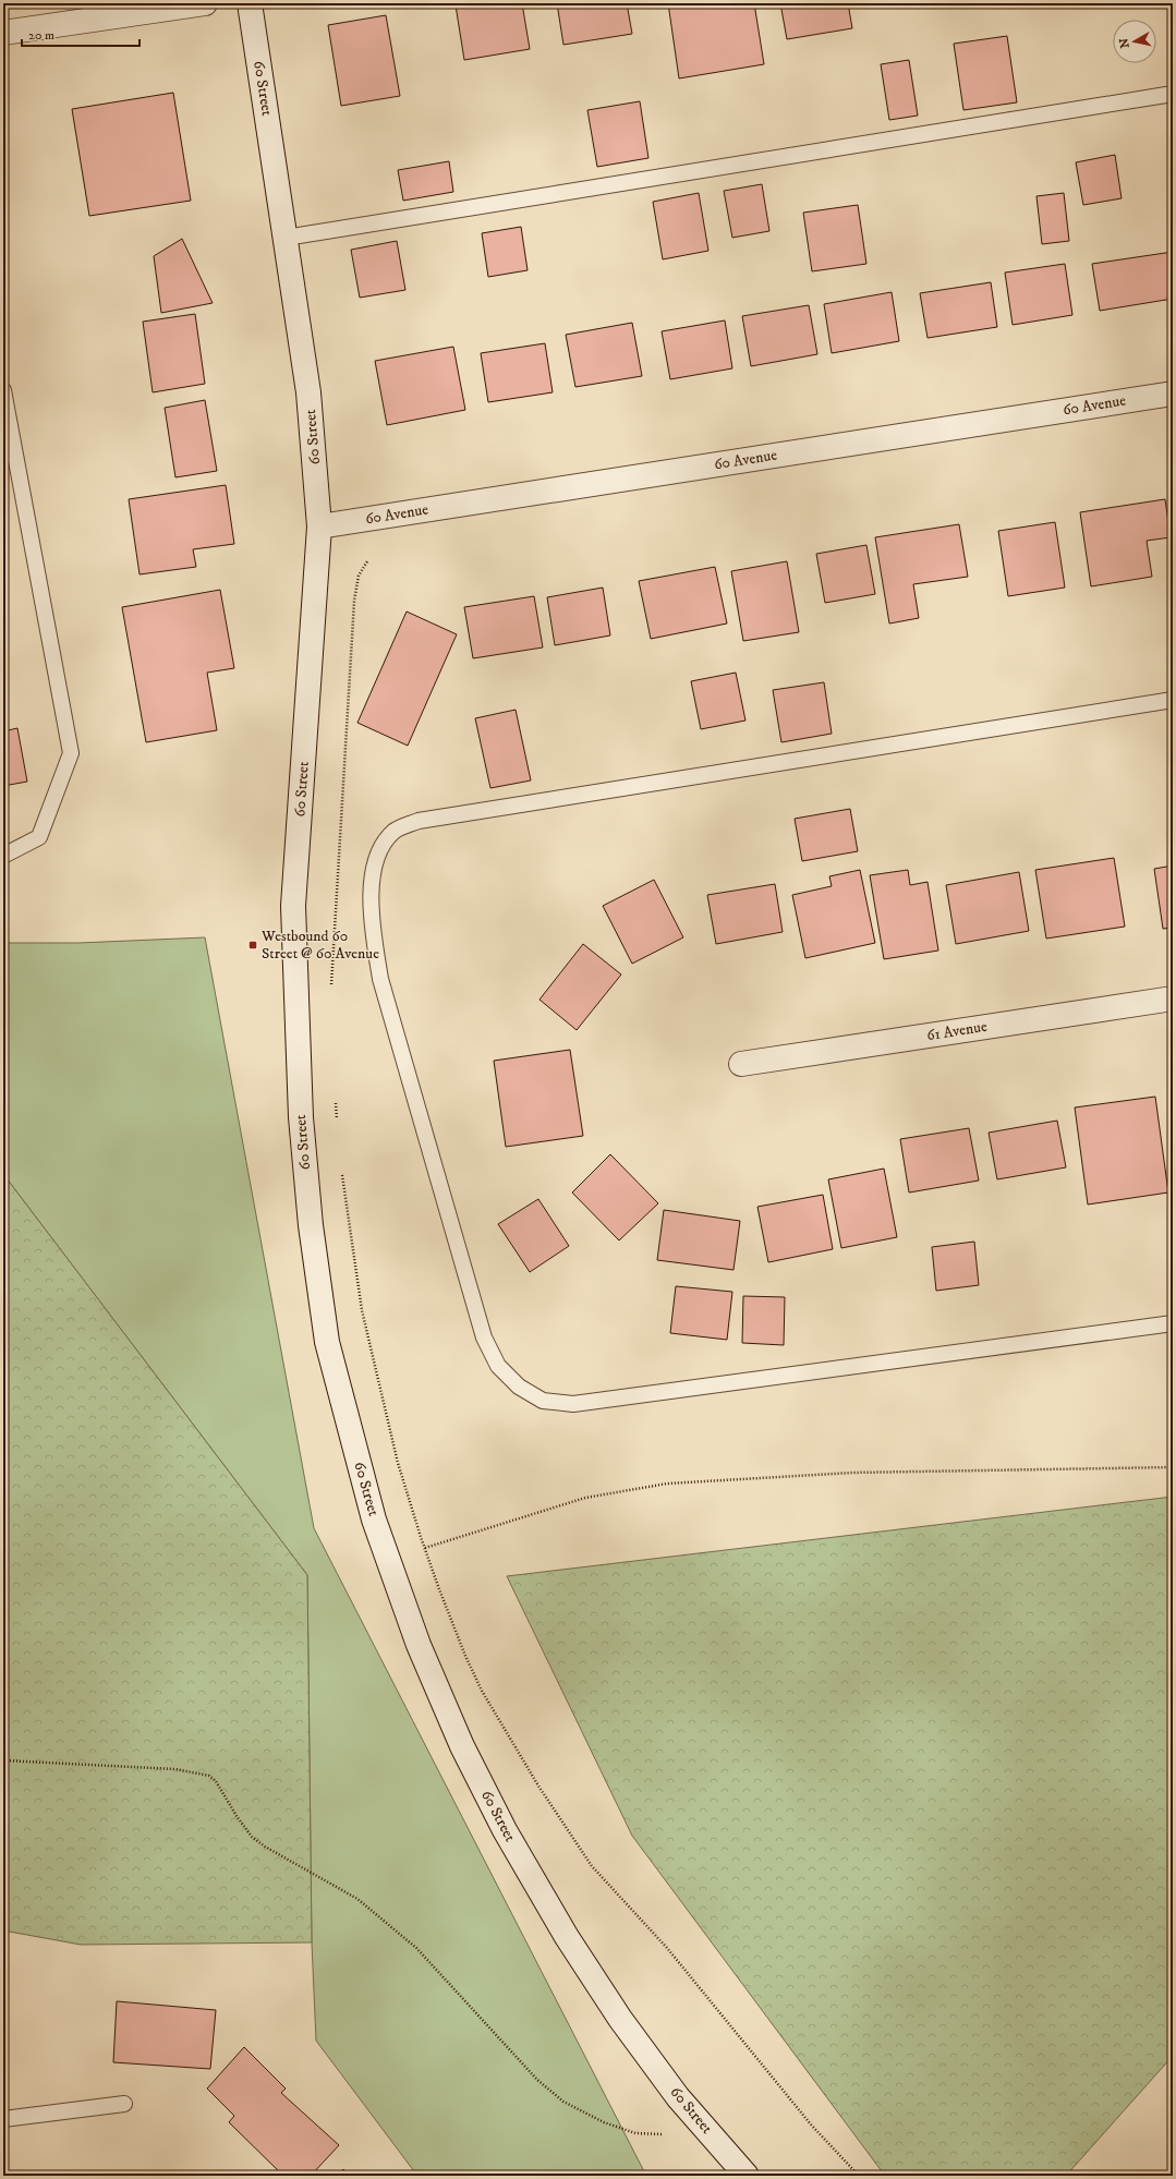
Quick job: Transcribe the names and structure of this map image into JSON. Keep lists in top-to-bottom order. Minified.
{"streets":{"main road":["60 Street","60 Avenue","61 Avenue"]},"crossings":[["60 Street","60 Avenue"]],"places":{"transit":["Westbound 60 Street @ 60 Avenue"]},"scale_bar":"20 m","north":"left"}
